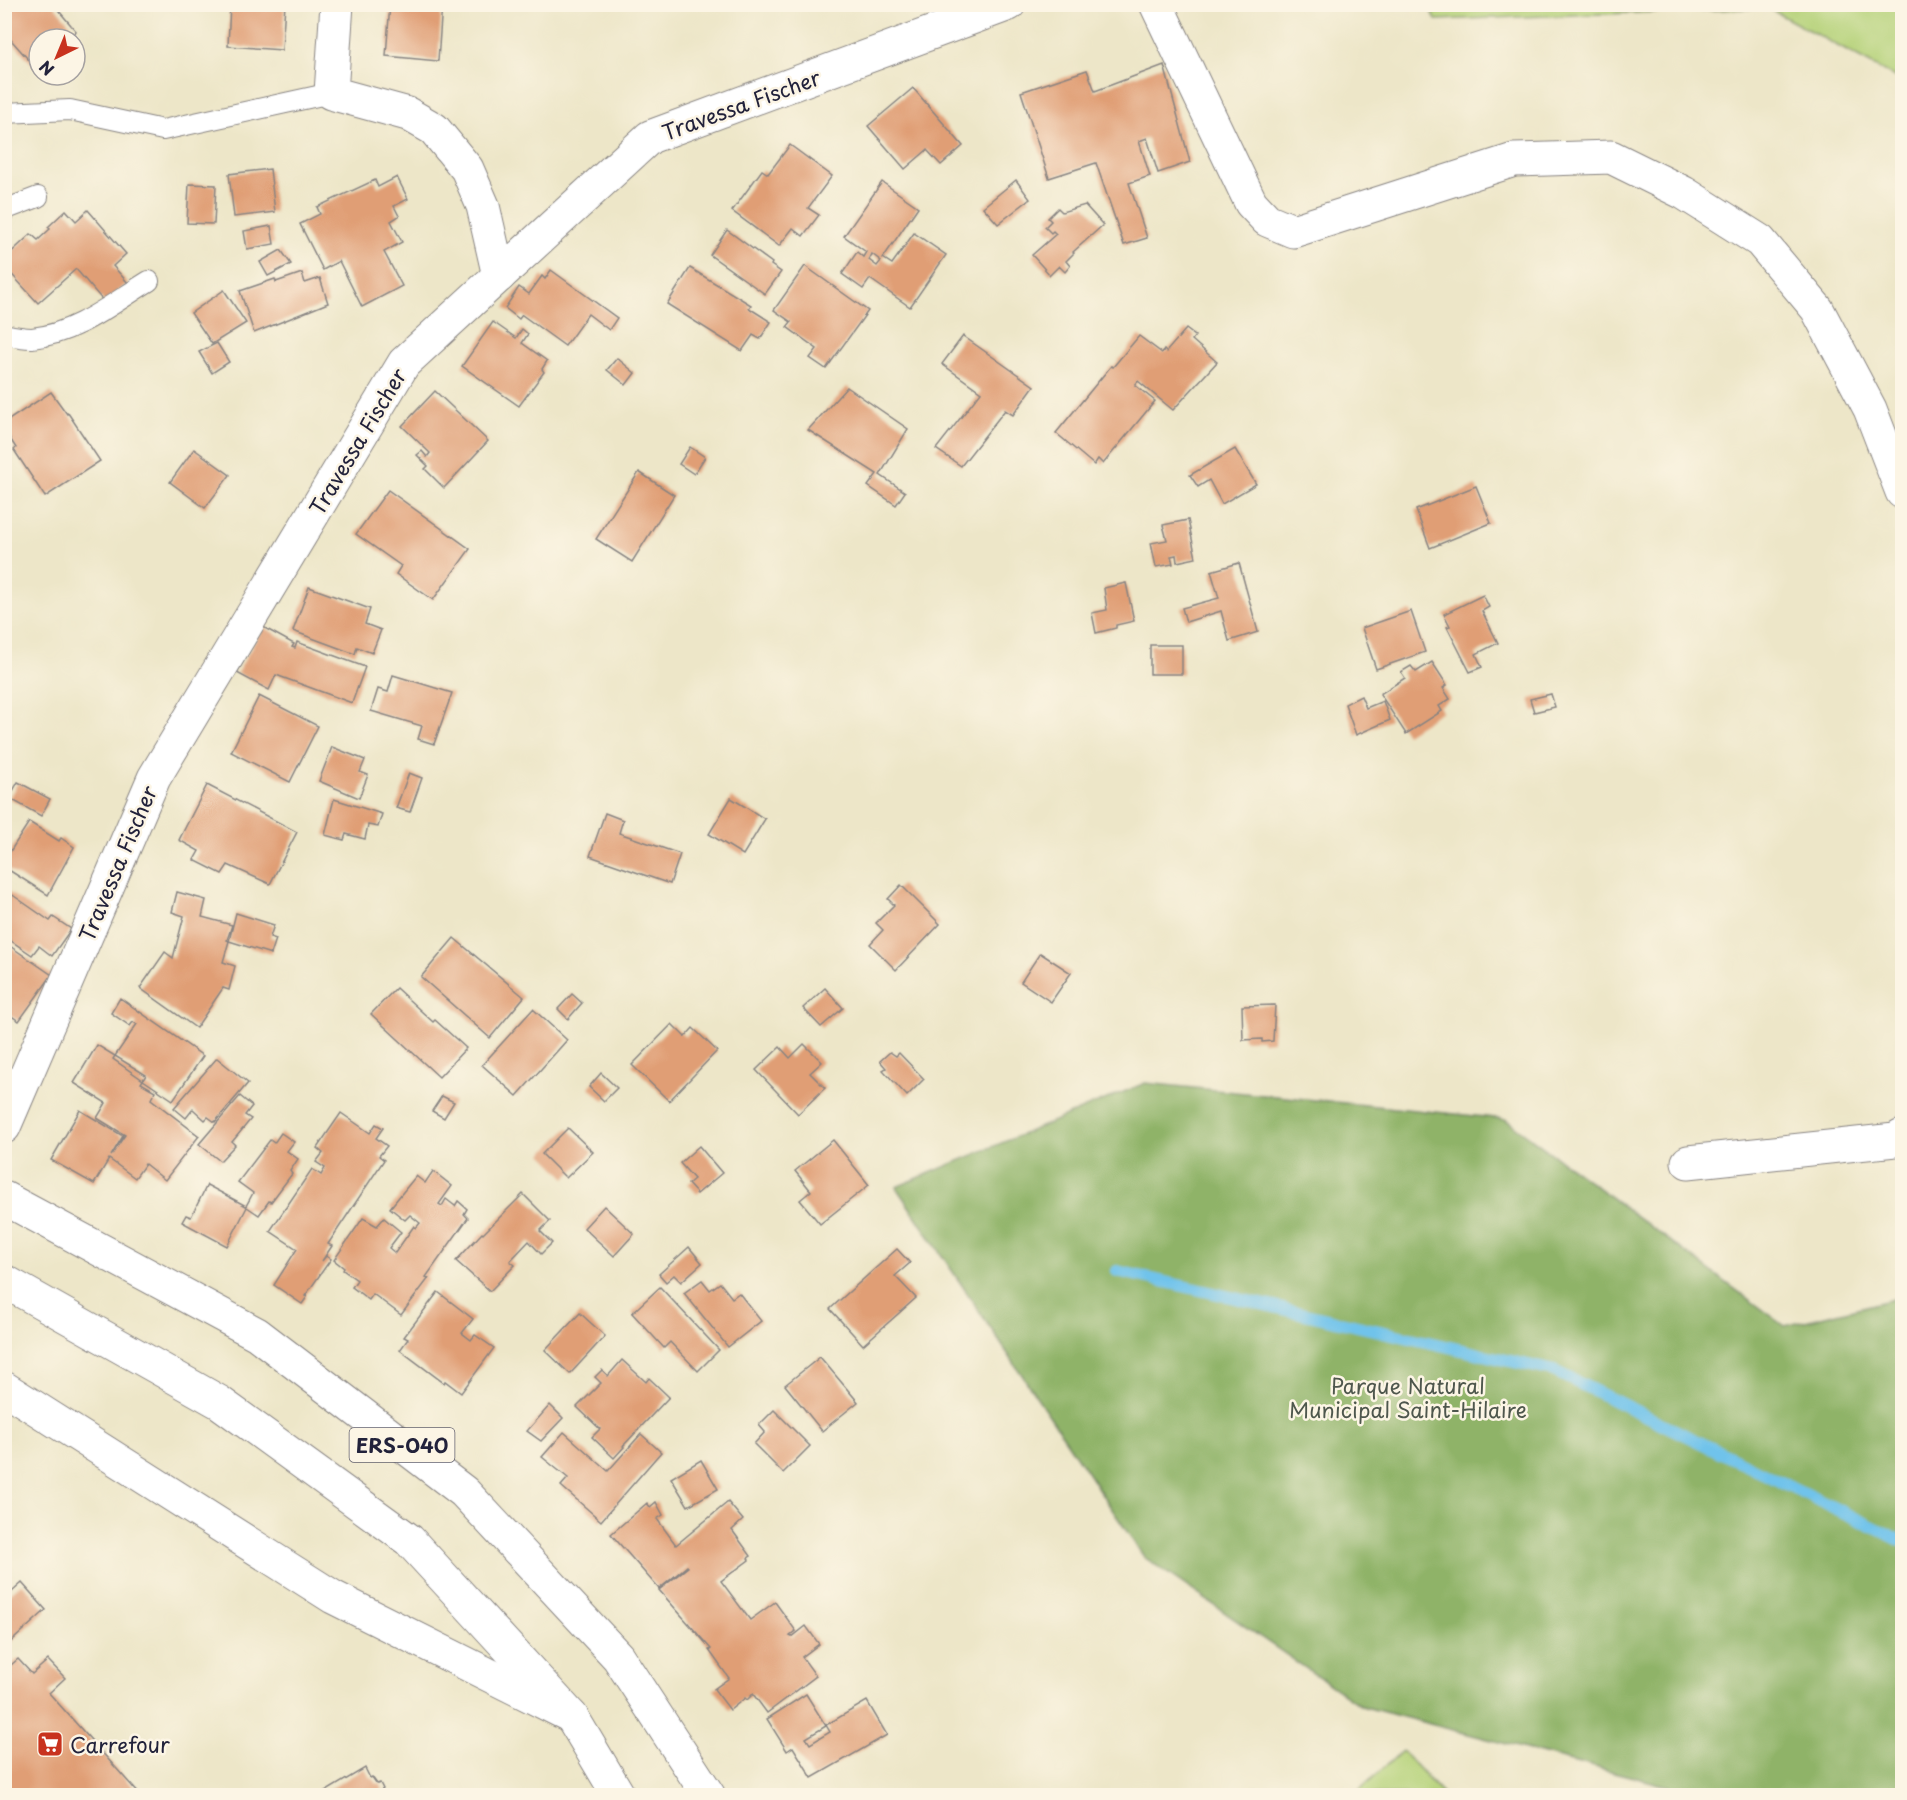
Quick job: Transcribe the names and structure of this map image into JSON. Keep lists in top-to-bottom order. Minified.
{"streets":{"street":["Travessa Fischer","ERS-040"]},"parks":["Parque Natural Municipal Saint-Hilaire"],"places":{"supermarket":["Carrefour"]},"north":"bottom left"}
